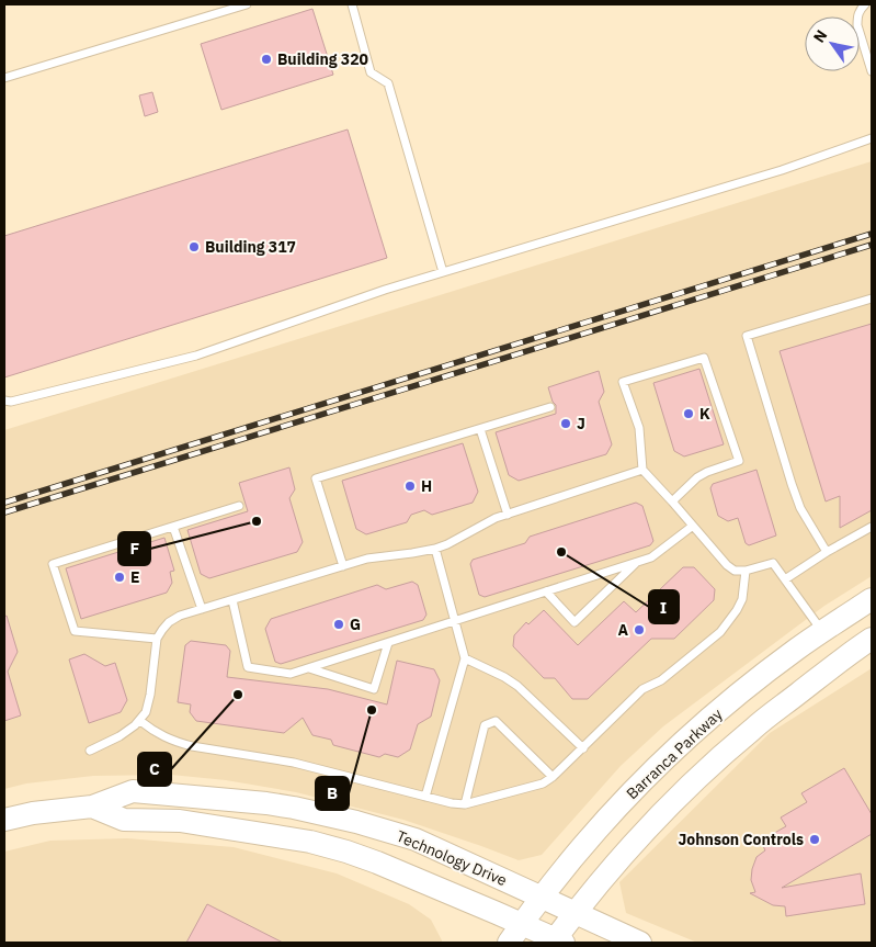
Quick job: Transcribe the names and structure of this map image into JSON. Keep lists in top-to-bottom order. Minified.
{"streets":{"street":["Barranca Parkway","Technology Drive"]},"crossings":[["Barranca Parkway","Technology Drive"]],"places":["Building 320","Building 317","K","J","H","F","I","E","G","A","C","B","Johnson Controls"],"north":"top left"}
